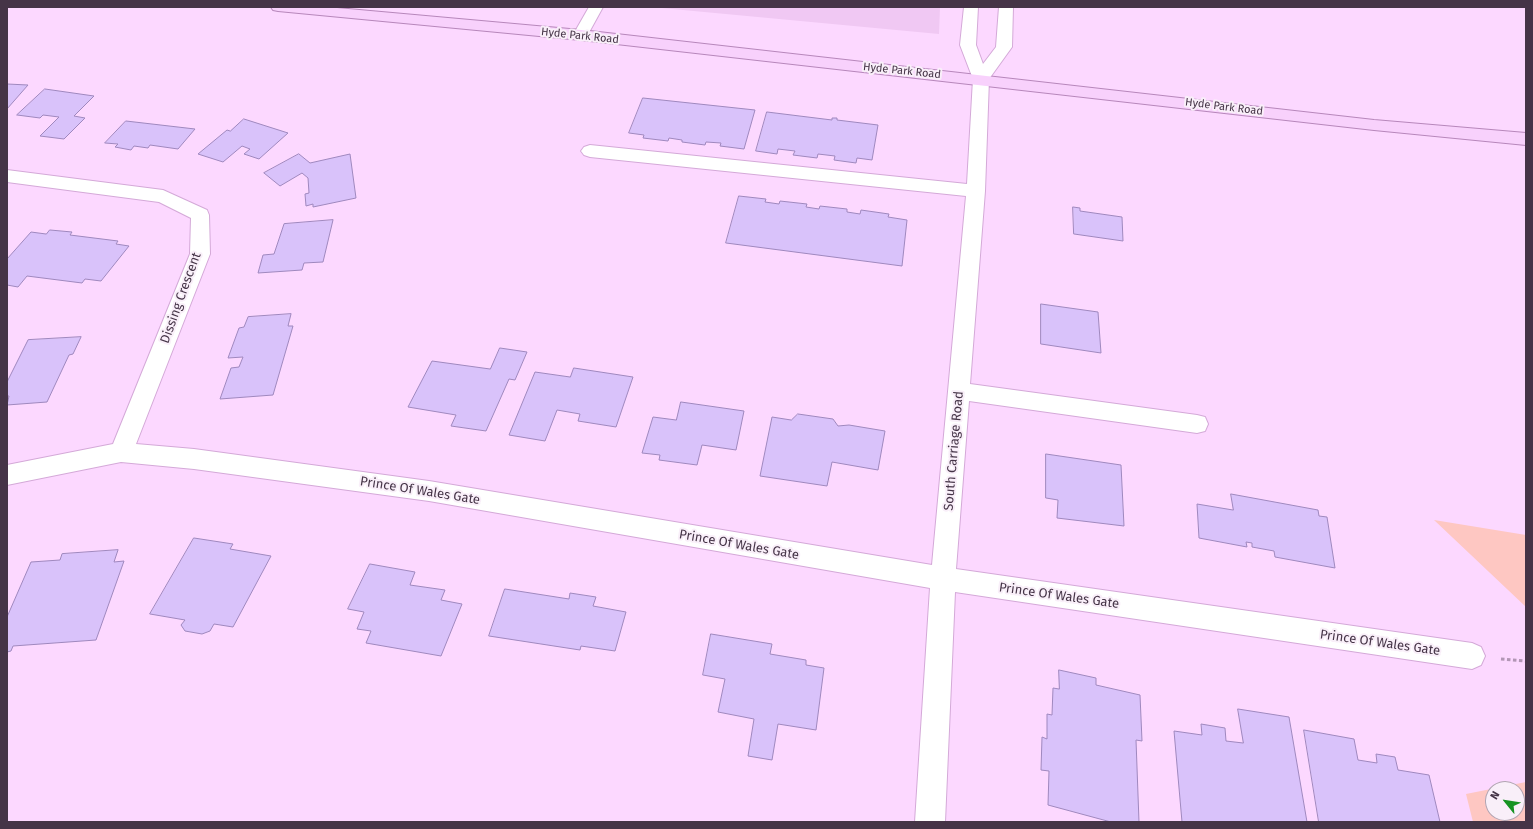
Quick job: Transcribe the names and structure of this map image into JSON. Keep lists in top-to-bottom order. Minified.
{"streets":{"main road":["Hyde Park Road"],"street":["Dissing Crescent","South Carriage Road","Prince Of Wales Gate"]},"crossings":[["Hyde Park Road","South Carriage Road"],["Dissing Crescent","Prince Of Wales Gate"],["South Carriage Road","Prince Of Wales Gate"]],"north":"top left"}
